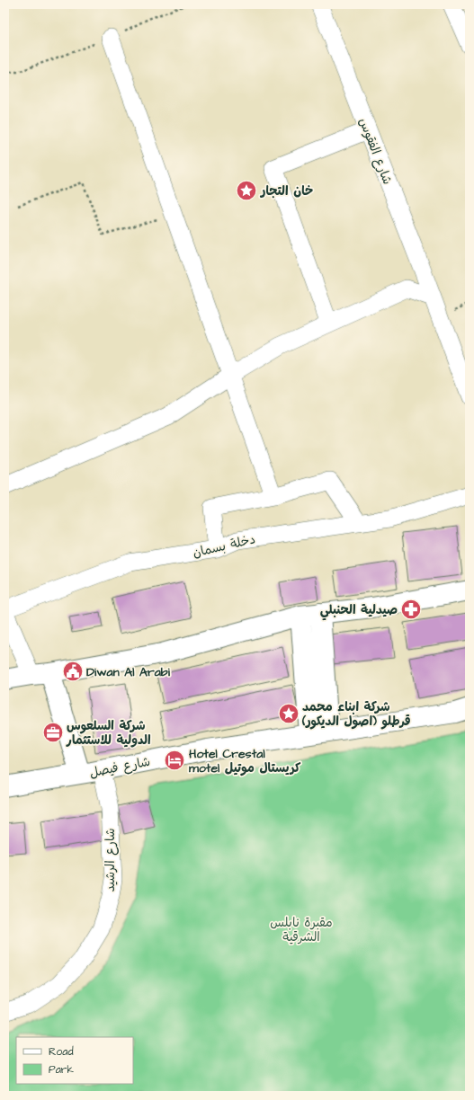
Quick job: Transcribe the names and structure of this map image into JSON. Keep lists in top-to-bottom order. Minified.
{"streets":{"main road":["شارع فيصل"],"street":["شارع الفقوس","دخلة بسمان","شارع الرشيد"]},"crossings":[["شارع فيصل","شارع الرشيد"]],"parks":["مقبرة نابلس الشرقية"],"places":{"place":["خان التجار","شركة ابناء محمد قرطلو (اصول الديكور)"],"pharmacy":["صيدلية الحنبلي"],"public building":["Diwan Al Arabi"],"office":["شركة السلعوس الدولية للاستثمار"],"hotel":["Hotel Crestal motel كريستال موتيل"]},"legend":["Road","Park"]}
